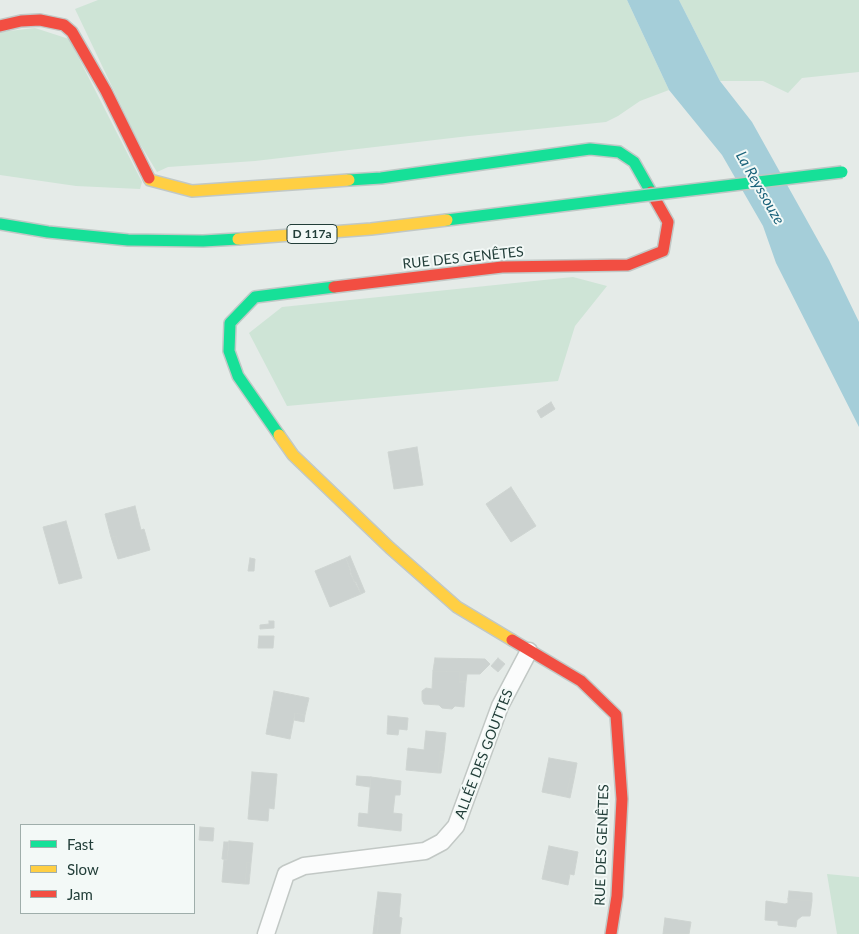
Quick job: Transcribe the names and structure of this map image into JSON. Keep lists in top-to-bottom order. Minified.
{"streets":{"street":["D 117a","RUE DES GENÊTES","ALLÉE DES GOUTTES"]},"crossings":[["RUE DES GENÊTES","ALLÉE DES GOUTTES"]],"water":["La Reyssouze"],"legend":["Fast","Slow","Jam"]}
